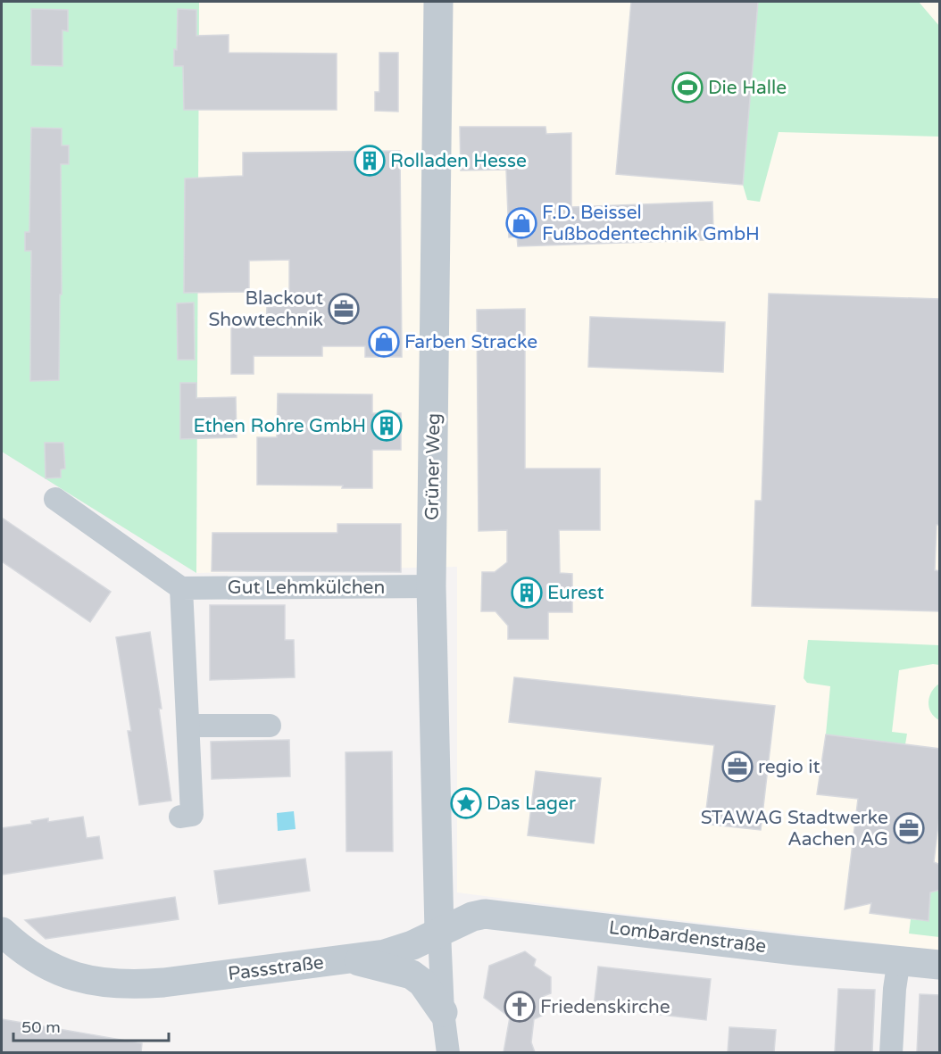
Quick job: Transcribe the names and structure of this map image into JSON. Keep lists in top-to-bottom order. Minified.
{"streets":{"street":["Grüner Weg","Gut Lehmkülchen","Lombardenstraße","Passstraße"]},"crossings":[["Grüner Weg","Gut Lehmkülchen"],["Grüner Weg","Lombardenstraße"],["Grüner Weg","Passstraße"],["Lombardenstraße","Passstraße"]],"places":{"sports":["Die Halle"],"building":["Rolladen Hesse","Ethen Rohre GmbH","Eurest"],"shop":["F.D. Beissel Fußbodentechnik GmbH","Farben Stracke"],"office":["Blackout Showtechnik","regio it","STAWAG Stadtwerke Aachen AG"],"place":["Das Lager"],"church":["Friedenskirche"]},"scale_bar":"50 m"}
